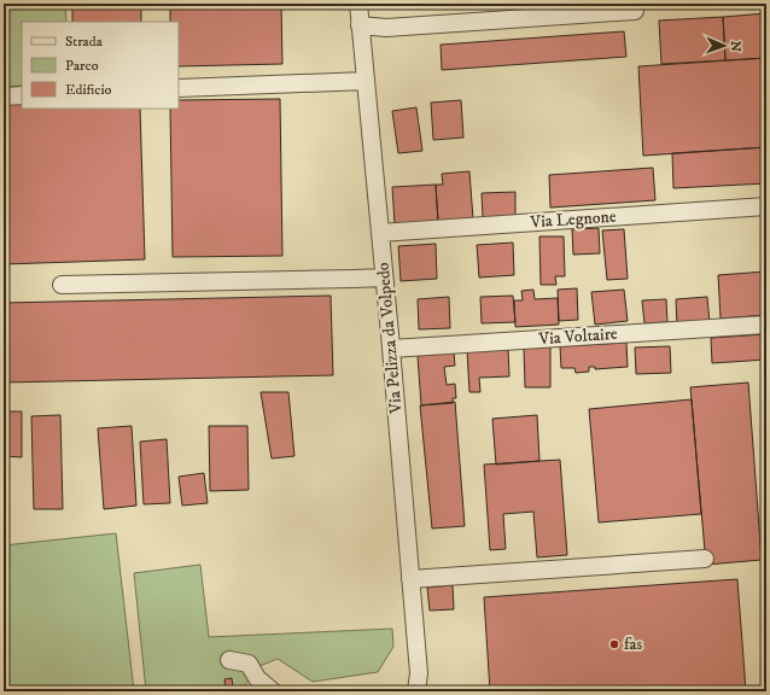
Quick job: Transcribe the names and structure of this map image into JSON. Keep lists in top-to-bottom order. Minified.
{"streets":{"street":["Via Legnone","Via Voltaire","Via Pelizza da Volpedo"]},"crossings":[["Via Legnone","Via Pelizza da Volpedo"],["Via Voltaire","Via Pelizza da Volpedo"]],"places":["fas"],"legend":["Strada","Parco","Edificio"],"north":"right"}
